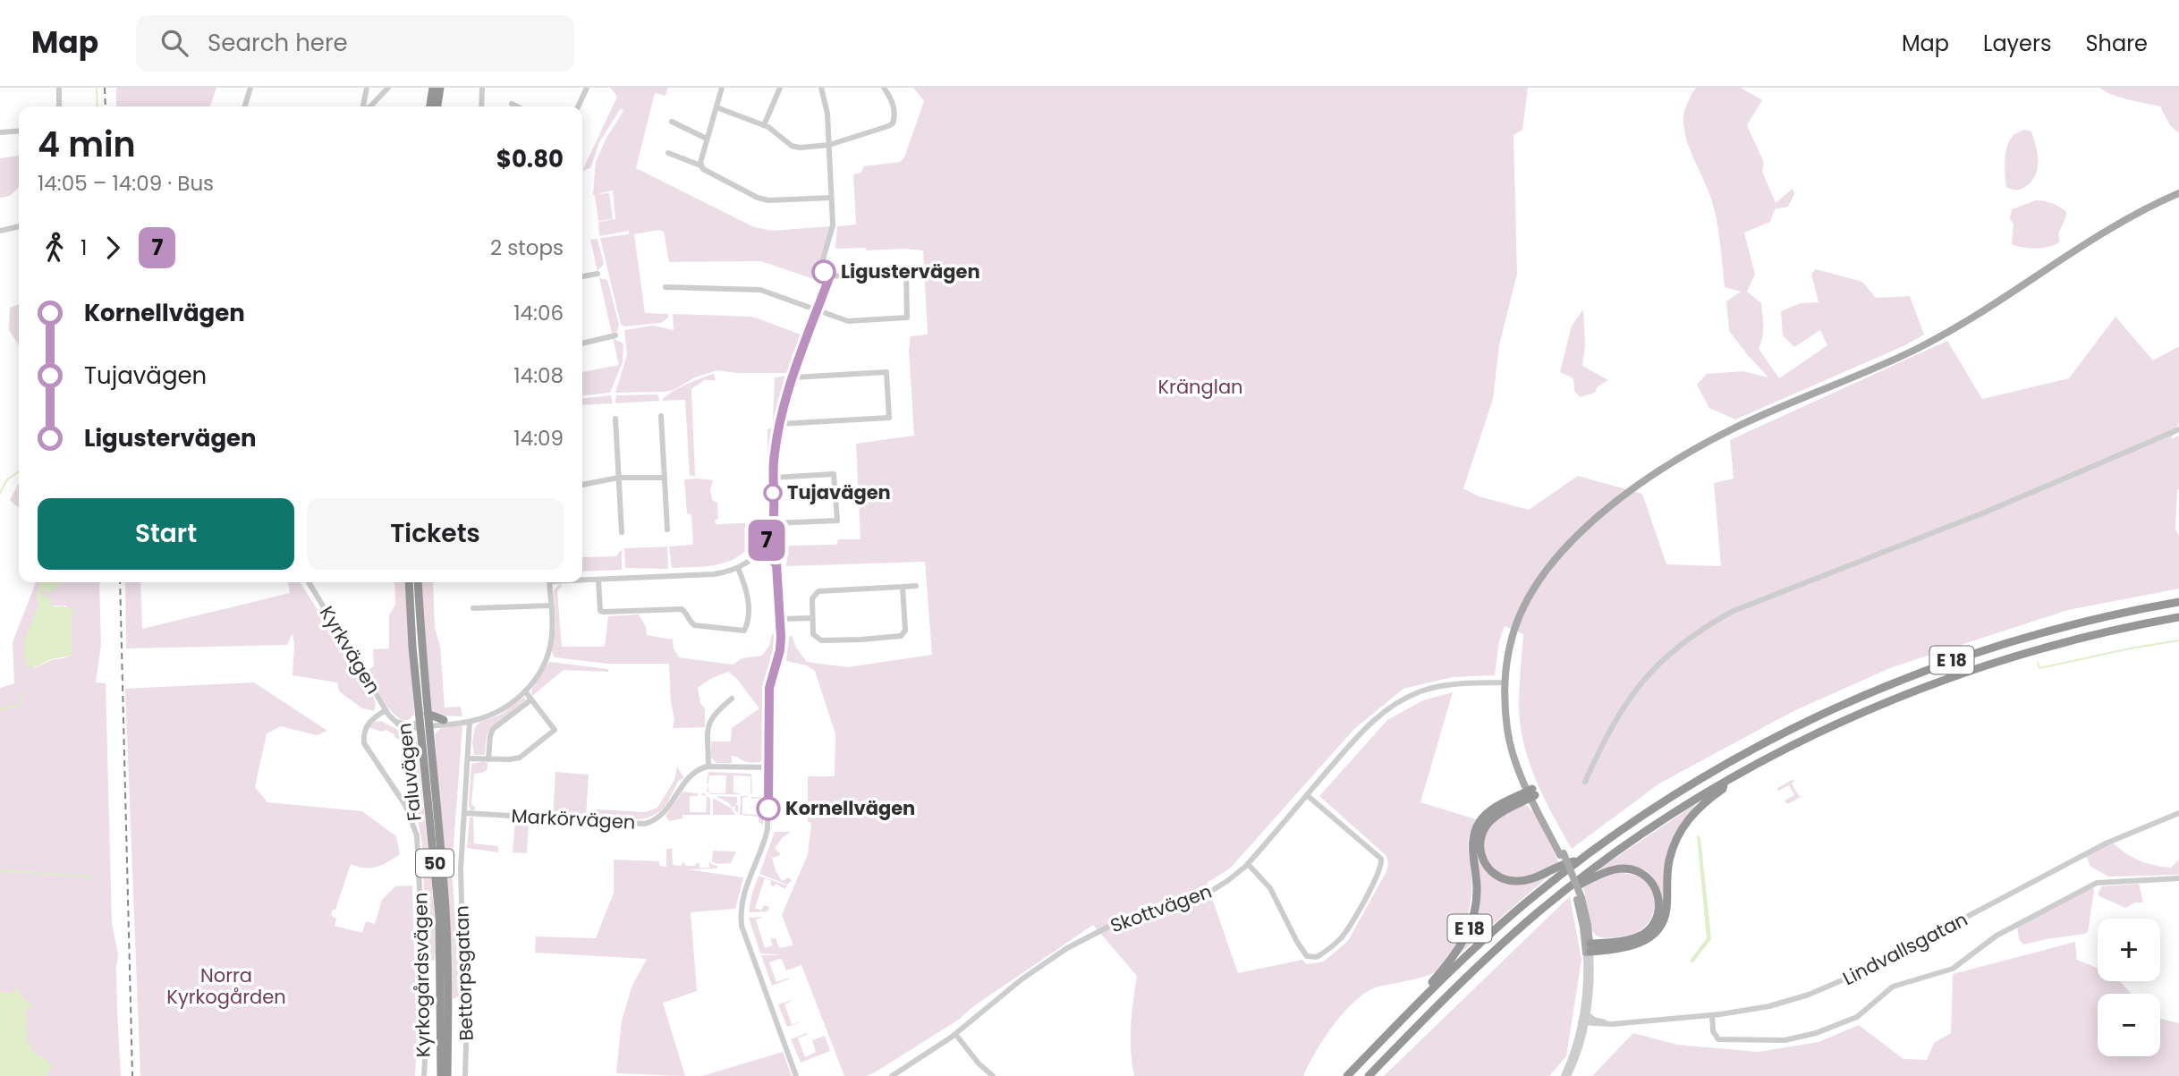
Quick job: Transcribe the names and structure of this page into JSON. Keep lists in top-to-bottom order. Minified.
{"streets":{"highway":["E 18","Faluvägen","50"],"street":["Kyrkvägen","Markörvägen","Skottvägen","Lindvallsgatan","Bettorpsgatan","Kyrkogårdsvägen"]},"crossings":[["Kyrkvägen","Faluvägen"],["Kyrkvägen","Kyrkogårdsvägen"],["Markörvägen","Bettorpsgatan"]],"parks":["Kränglan","Norra Kyrkogården"],"places":["Ligustervägen","Tujavägen","Kornellvägen"],"lines":["bus line 7"],"page":{"header":"Map","search":"Search here","nav":["Map","Layers","Share"],"on_map":"7","heading":["4 min","14:05 – 14:09 · Bus","$0.80"],"legs":["1","7","2 stops"],"list":[{"name":"Kornellvägen","value":"14:06"},{"name":"Tujavägen","value":"14:08"},{"name":"Ligustervägen","value":"14:09"}],"buttons":["Start","Tickets"],"map_buttons":["+","−"]}}
